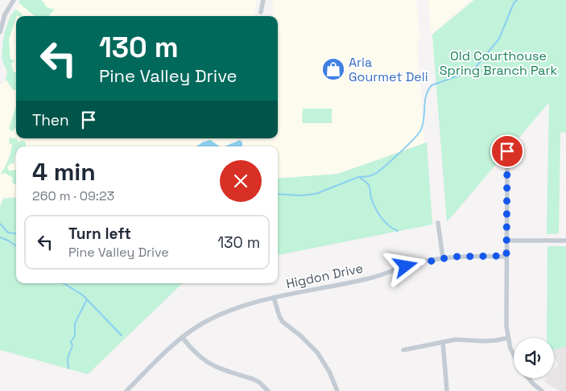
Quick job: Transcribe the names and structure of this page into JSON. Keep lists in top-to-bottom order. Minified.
{"streets":{"street":["Higdon Drive"]},"parks":["Old Courthouse Spring Branch Park"],"places":{"shop":["Aria Gourmet Deli"]},"page":{"turn":["130 m","Pine Valley Drive"],"then":"Then","heading":["4 min","260 m · 09:23"],"list":[{"name":"Turn left","note":"Pine Valley Drive","value":"130 m"}]}}
